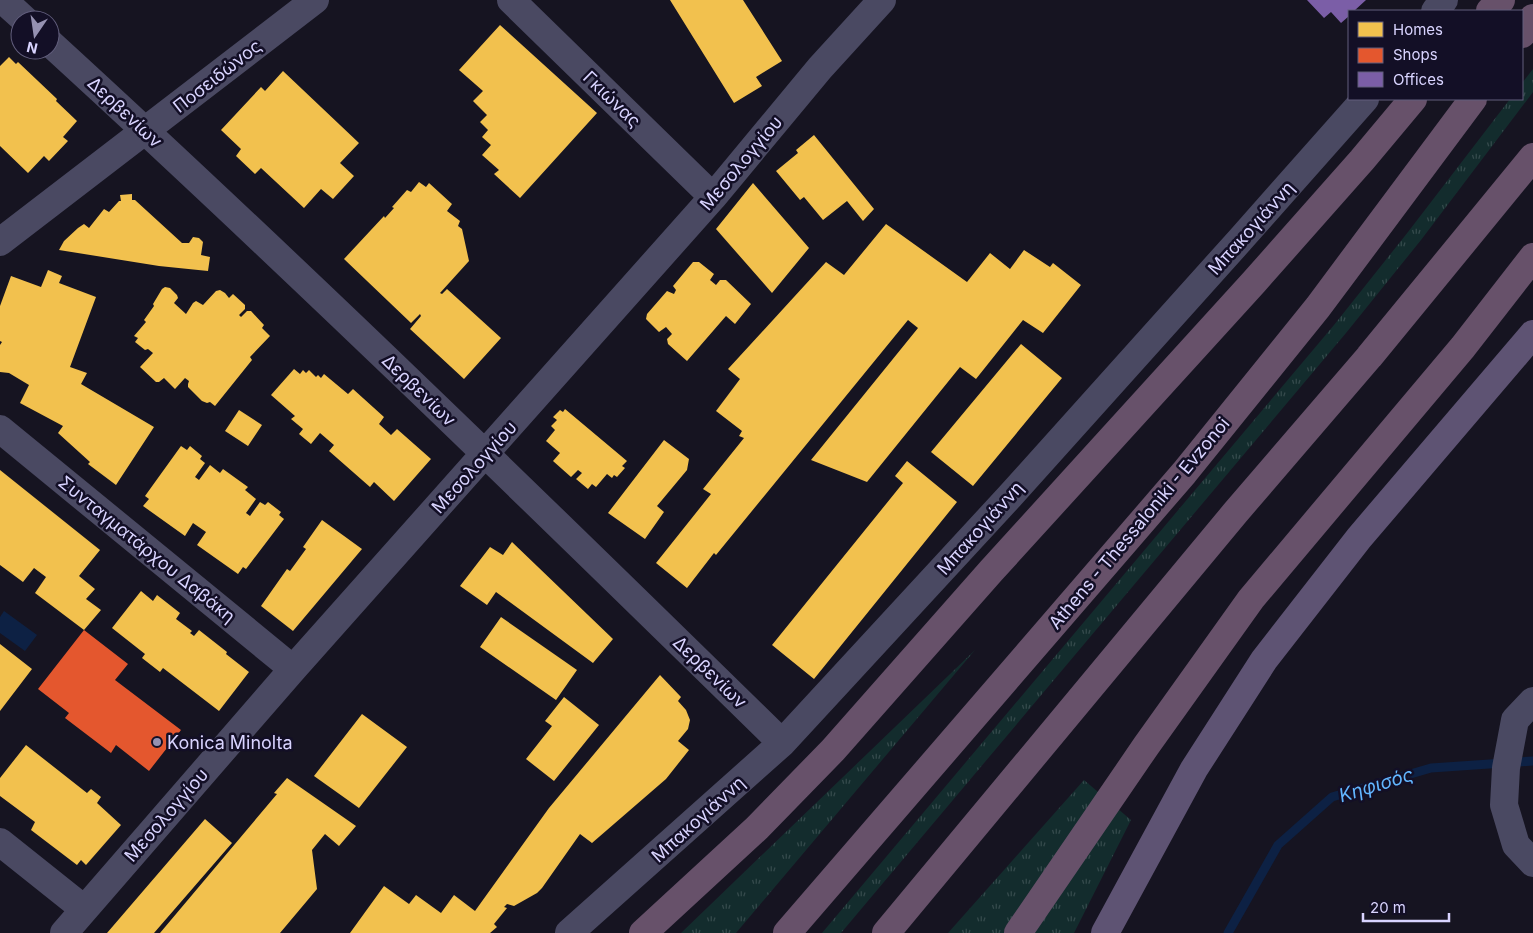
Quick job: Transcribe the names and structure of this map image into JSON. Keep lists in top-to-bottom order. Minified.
{"streets":{"highway":["Athens - Thessaloniki - Evzonoi"],"street":["Ποσειδώνος","Γκιώνας","Δερβενίων","Μεσολογγίου","Μπακογιάννη","Συνταγματάρχου Δαβάκη"]},"crossings":[["Ποσειδώνος","Δερβενίων"],["Γκιώνας","Μεσολογγίου"],["Δερβενίων","Μεσολογγίου"],["Δερβενίων","Μπακογιάννη"],["Μεσολογγίου","Συνταγματάρχου Δαβάκη"]],"water":["Κηφισός"],"places":["Konica Minolta"],"legend":["Homes","Shops","Offices"],"scale_bar":"20 m","north":"bottom"}
